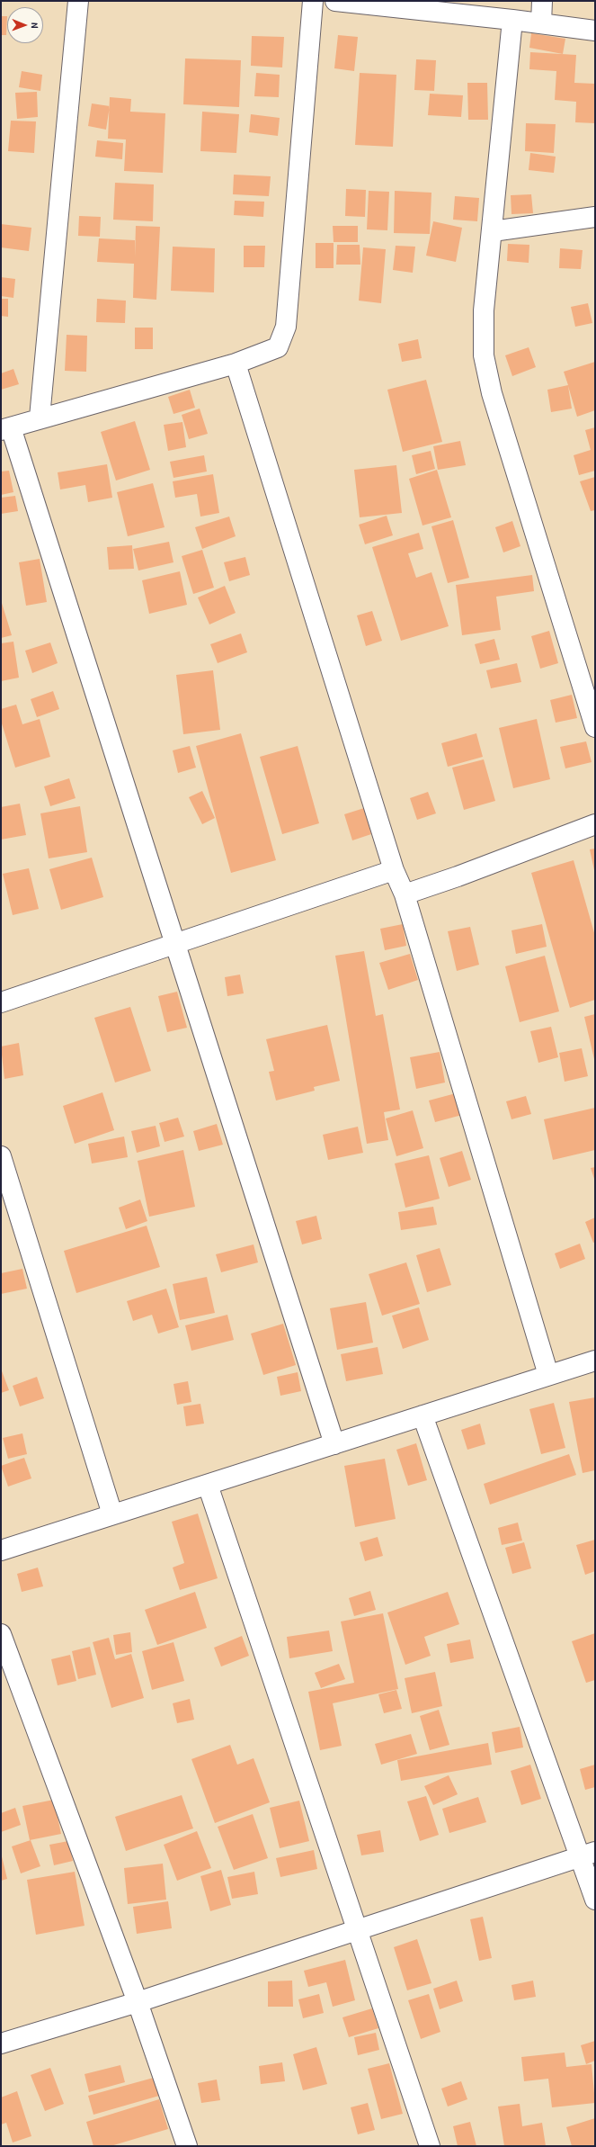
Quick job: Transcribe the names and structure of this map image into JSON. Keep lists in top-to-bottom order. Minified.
{"north":"right"}
